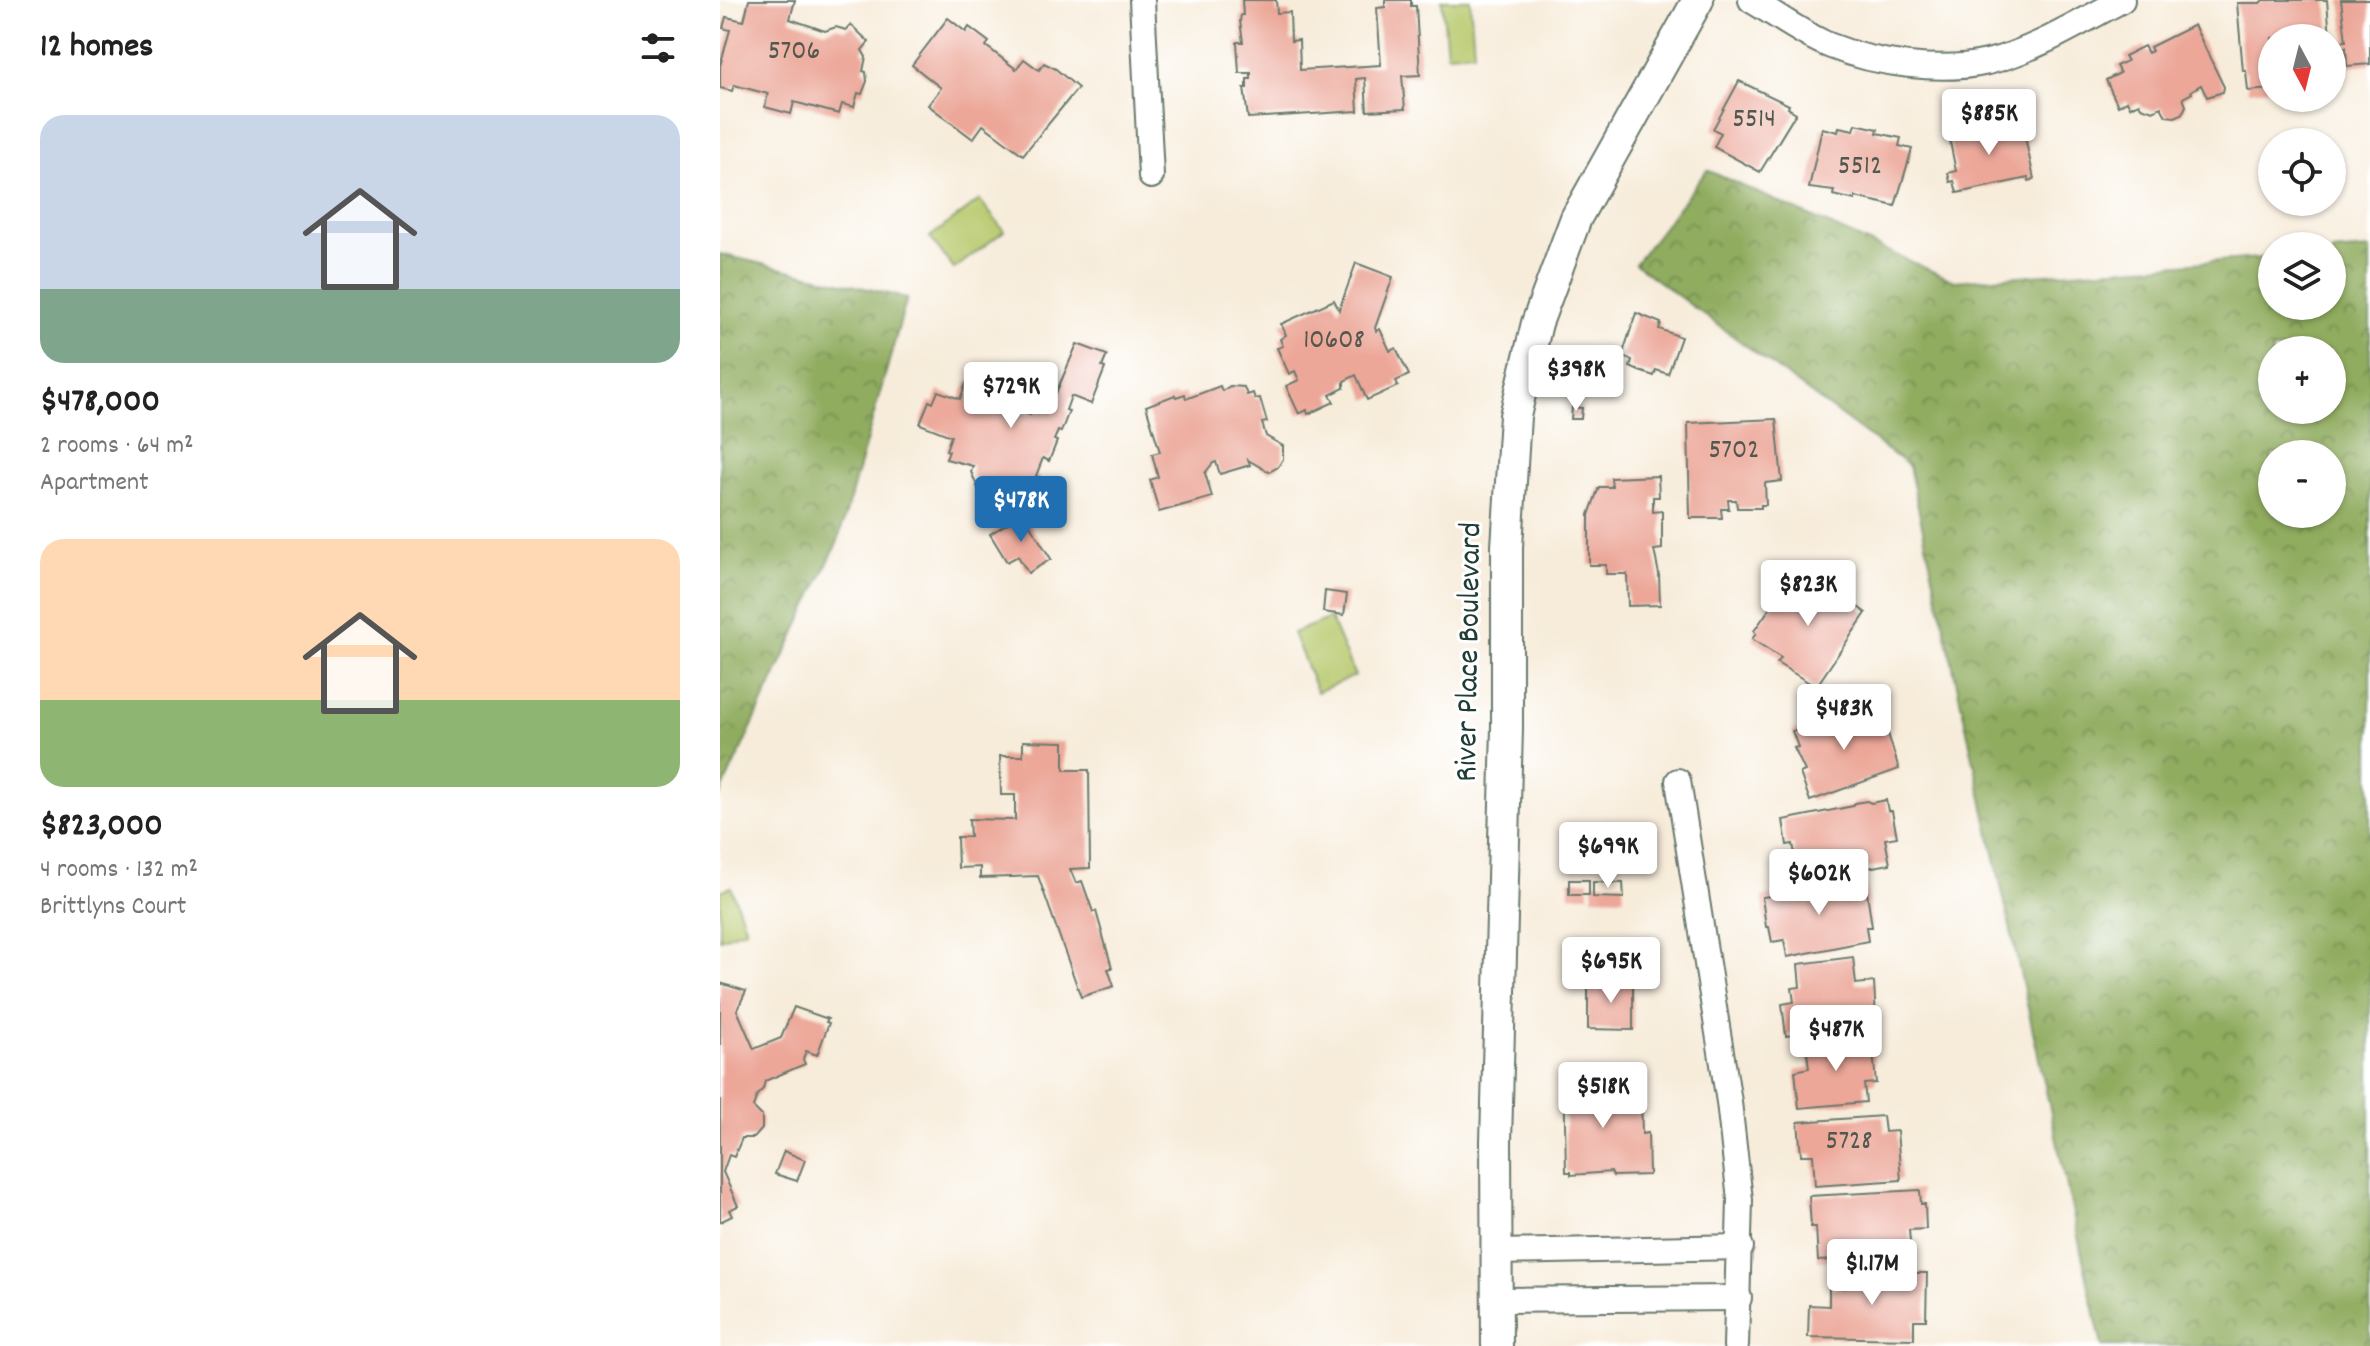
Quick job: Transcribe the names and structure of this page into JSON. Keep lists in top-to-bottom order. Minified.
{"streets":{"street":["River Place Boulevard"]},"house_numbers":["5706","5514","5512","10608","5702","5728"],"north":"bottom","page":{"heading":"12 homes","map_buttons":["+","−"],"price":["$885K","$398K","$729K","$478K","$823K","$483K","$699K","$602K","$695K","$487K","$518K","$1.17M"],"list":[{"name":"$478,000","note":"2 rooms · 64 m² · Apartment"},{"name":"$823,000","note":"4 rooms · 132 m² · Brittlyns Court"}]}}
